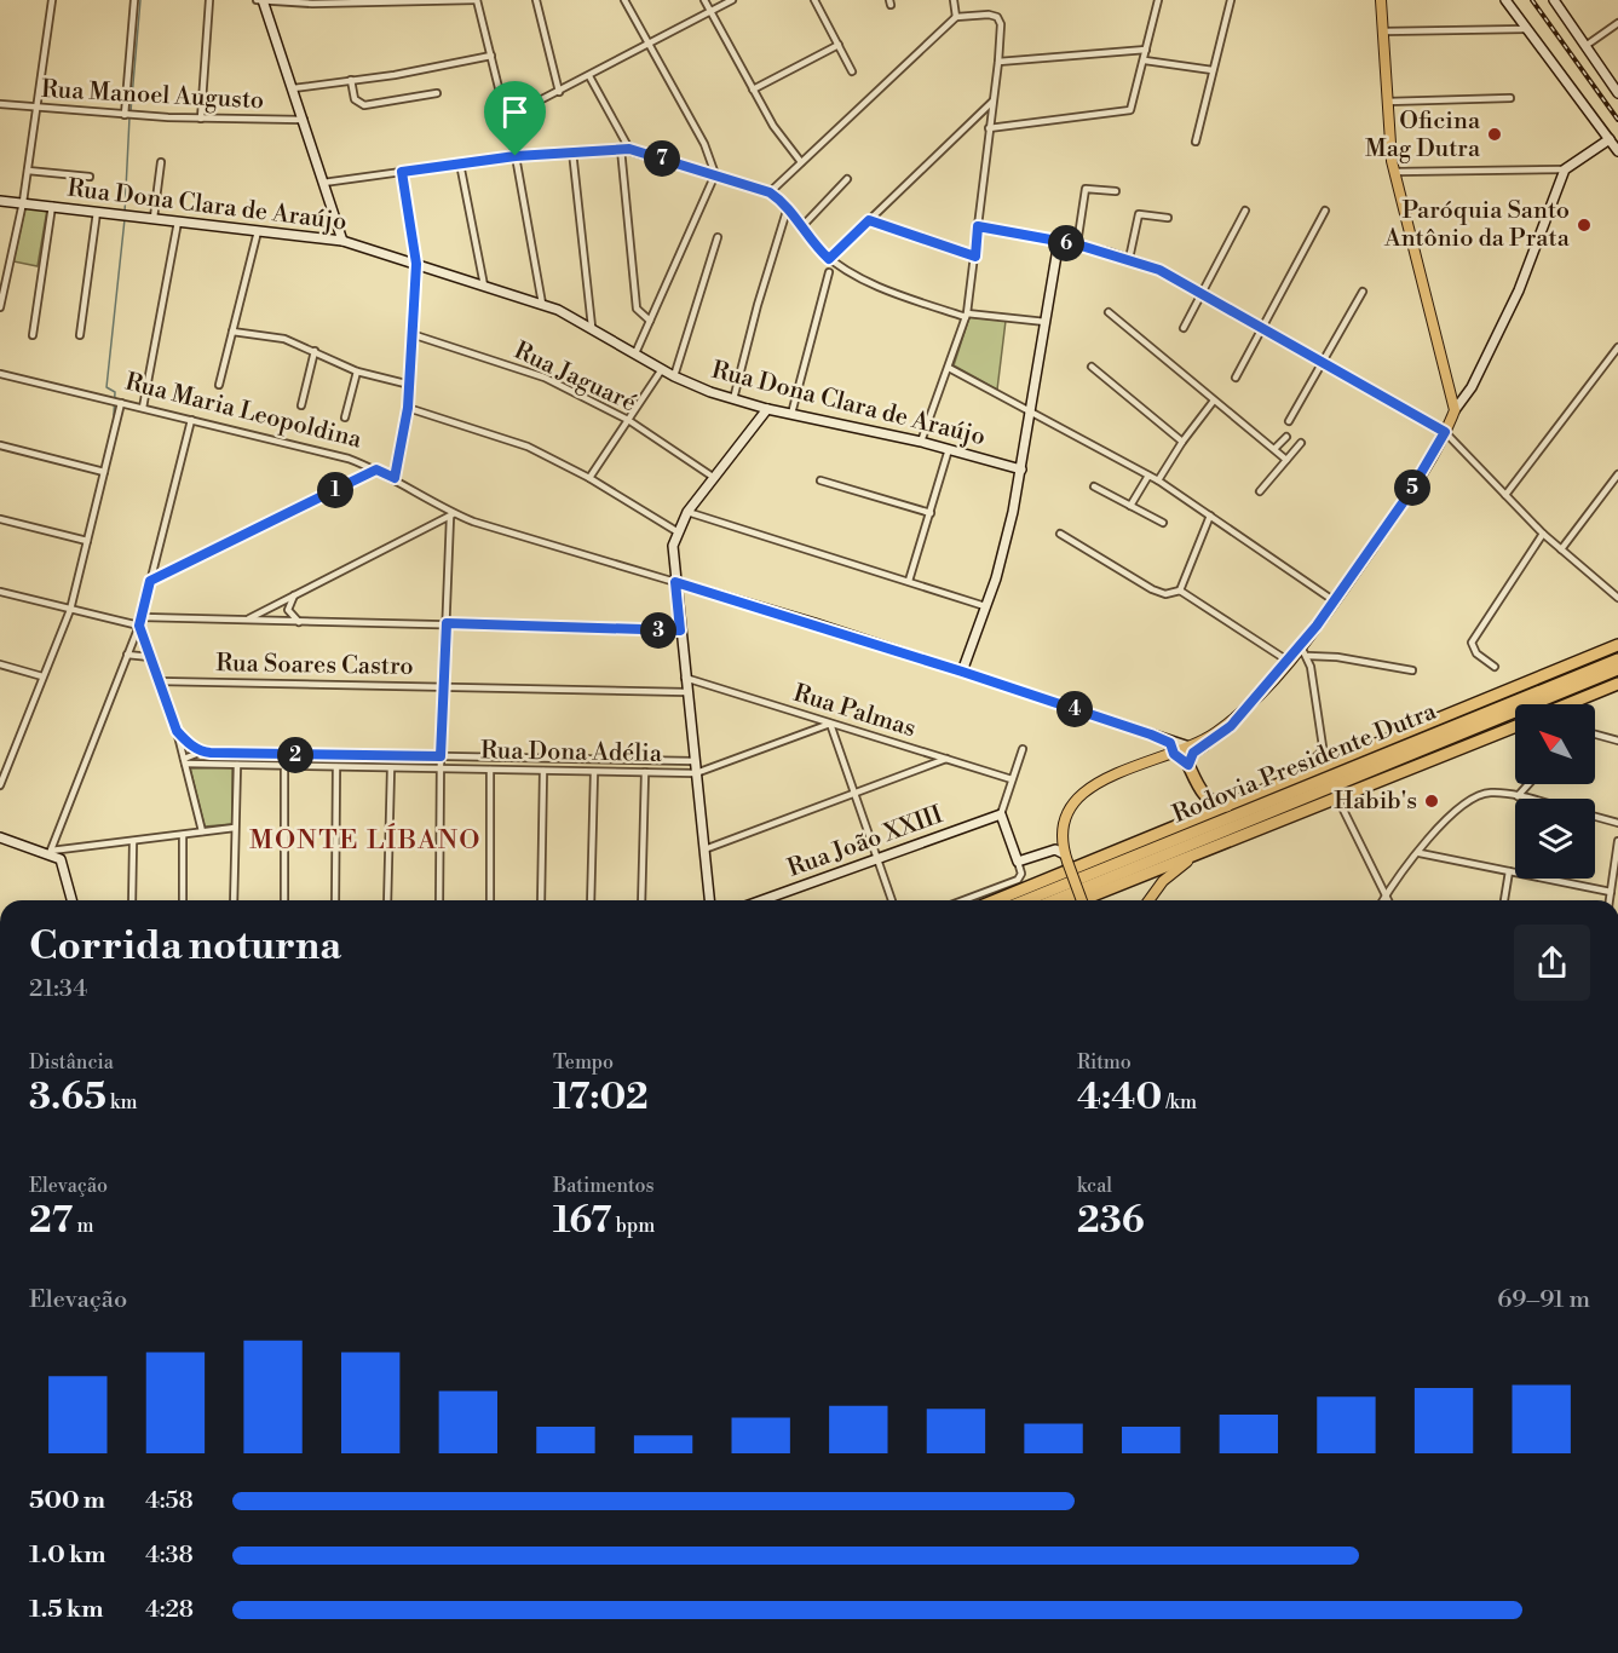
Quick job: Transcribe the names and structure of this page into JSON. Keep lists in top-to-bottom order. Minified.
{"streets":{"highway":["Rodovia Presidente Dutra"],"street":["Rua Manoel Augusto","Rua Dona Clara de Araújo","Rua Jaguaré","Rua Maria Leopoldina","Rua Soares Castro","Rua Palmas","Rua Dona Adélia","Rua João XXIII"]},"districts":["MONTE LÍBANO"],"places":["Oficina Mag Dutra","Paróquia Santo Antônio da Prata","Habib's"],"north":"top left","page":{"pins":["7","6","5","1","3","4","2"],"heading":["Corrida noturna","21:34"],"stats":[["Distância","3.65 km"],["Tempo","17:02"],["Ritmo","4:40 /km"],["Elevação","27 m"],["Batimentos","167 bpm"],["kcal","236"]],"chart":["Elevação","69–91 m"],"list":[{"name":"500 m","note":"4:58"},{"name":"1.0 km","note":"4:38"},{"name":"1.5 km","note":"4:28"}]}}
